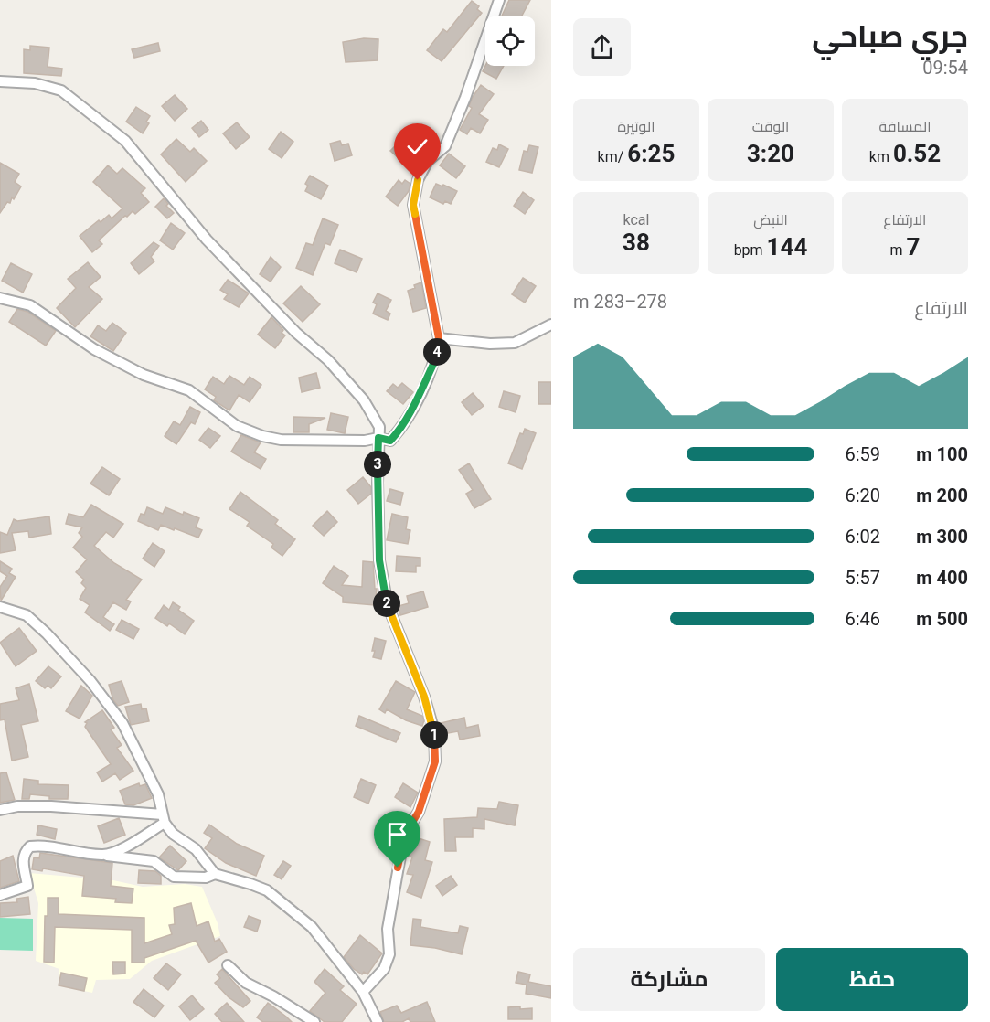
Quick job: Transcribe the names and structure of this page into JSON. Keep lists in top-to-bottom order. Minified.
{"page":{"heading":["جري صباحي","09:54"],"stats":[["المسافة","0.52 km"],["الوقت","3:20"],["الوتيرة","6:25 /km"],["الارتفاع","7 m"],["النبض","144 bpm"],["kcal","38"]],"chart":["الارتفاع","278–283 m"],"pins":["4","3","2","1"],"list":[{"name":"100 m","note":"6:59"},{"name":"200 m","note":"6:20"},{"name":"300 m","note":"6:02"},{"name":"400 m","note":"5:57"},{"name":"500 m","note":"6:46"}],"buttons":["حفظ","مشاركة"]}}
